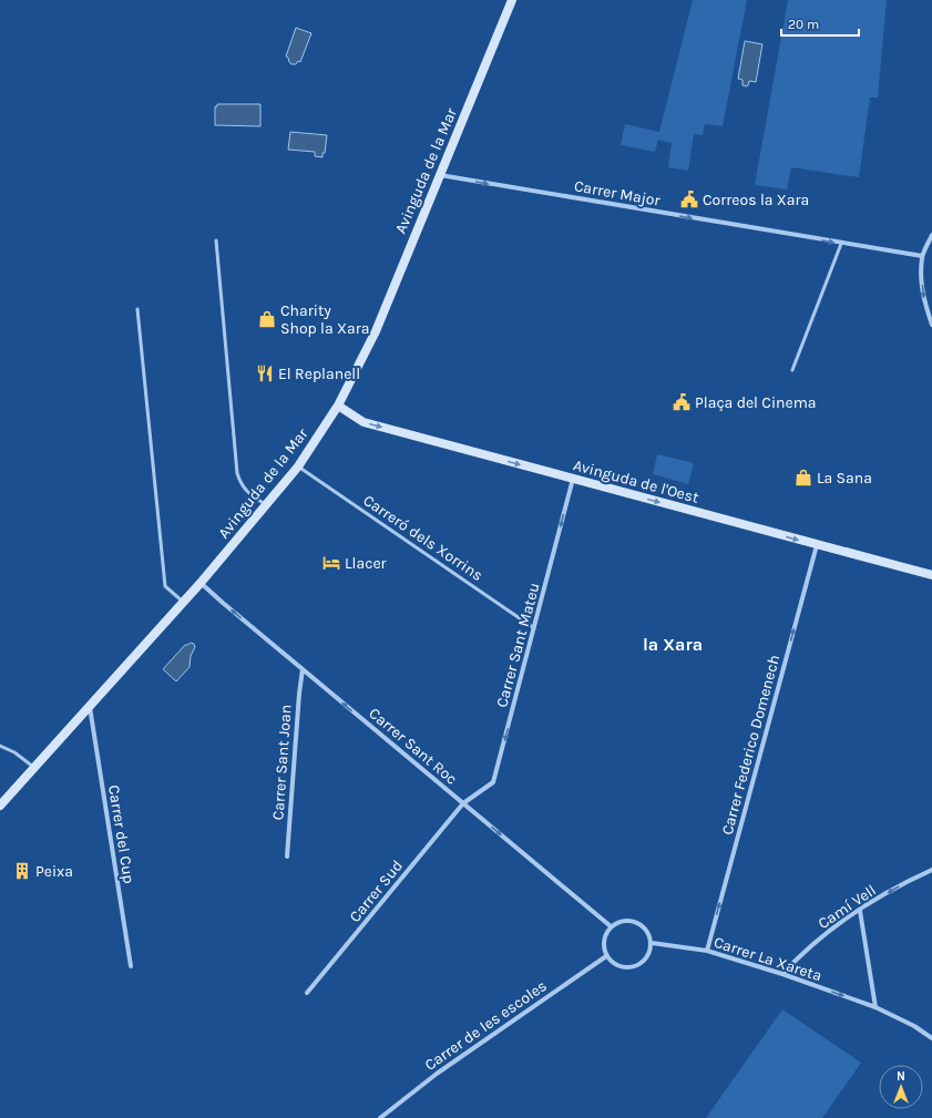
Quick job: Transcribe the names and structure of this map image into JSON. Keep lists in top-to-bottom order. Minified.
{"streets":{"main road":["Avinguda de la Mar","Avinguda de l'Oest"],"street":["Carrer Major","Carrer Sant Mateu","Carrer Federico Domenech","Carrer Sant Roc","Carrer Sant Joan","Carrer del Cup","Carrer Sud","Camí Vell","Carrer La Xareta","Carrer de les escoles"],"lane":["Carreró dels Xorrins"]},"crossings":[["Avinguda de la Mar","Carrer Major"],["Avinguda de la Mar","Avinguda de l'Oest"],["Avinguda de la Mar","Carreró dels Xorrins"],["Avinguda de la Mar","Carrer Sant Roc"],["Avinguda de la Mar","Carrer del Cup"],["Avinguda de l'Oest","Carrer Sant Mateu"],["Avinguda de l'Oest","Carrer Federico Domenech"],["Carreró dels Xorrins","Carrer Sant Mateu"],["Carrer Sant Mateu","Carrer Sant Roc"],["Carrer Sant Mateu","Carrer Sud"],["Carrer Federico Domenech","Carrer La Xareta"],["Carrer Sant Roc","Carrer Sant Joan"],["Carrer Sant Roc","Carrer Sud"],["Carrer Sant Roc","Carrer La Xareta"],["Carrer Sant Roc","Carrer de les escoles"],["Camí Vell","Carrer La Xareta"],["Carrer La Xareta","Carrer de les escoles"]],"one_way":["Carrer Major","Avinguda de l'Oest","Carrer Sant Mateu","Carrer Federico Domenech","Camí Vell"],"districts":["la Xara"],"places":{"public building":["Correos la Xara","Plaça del Cinema"],"shop":["Charity Shop la Xara","La Sana"],"restaurant":["El Replanell"],"hotel":["Llacer"],"building":["Peixa"]},"scale_bar":"20 m","north":"top"}
